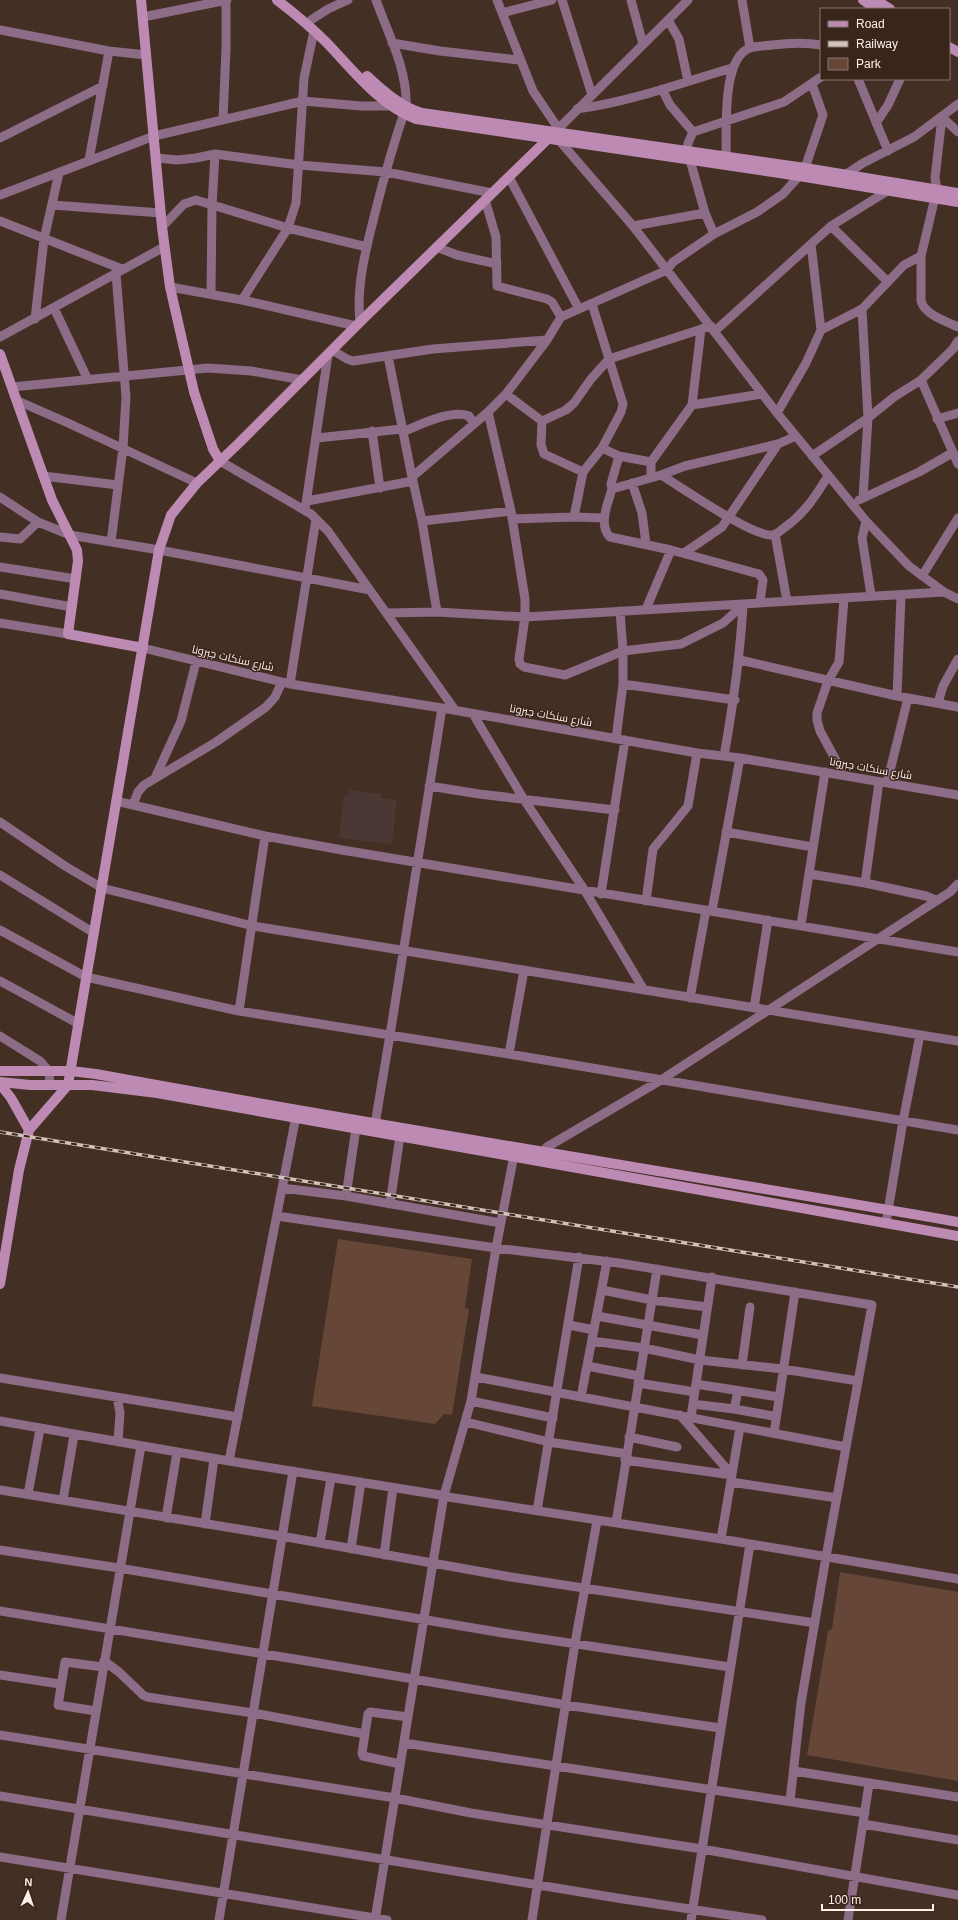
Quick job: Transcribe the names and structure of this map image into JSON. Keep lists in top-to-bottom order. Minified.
{"streets":{"street":["شارع سنكات جبرونا"]},"legend":["Road","Railway","Park"],"scale_bar":"100 m","north":"top"}
